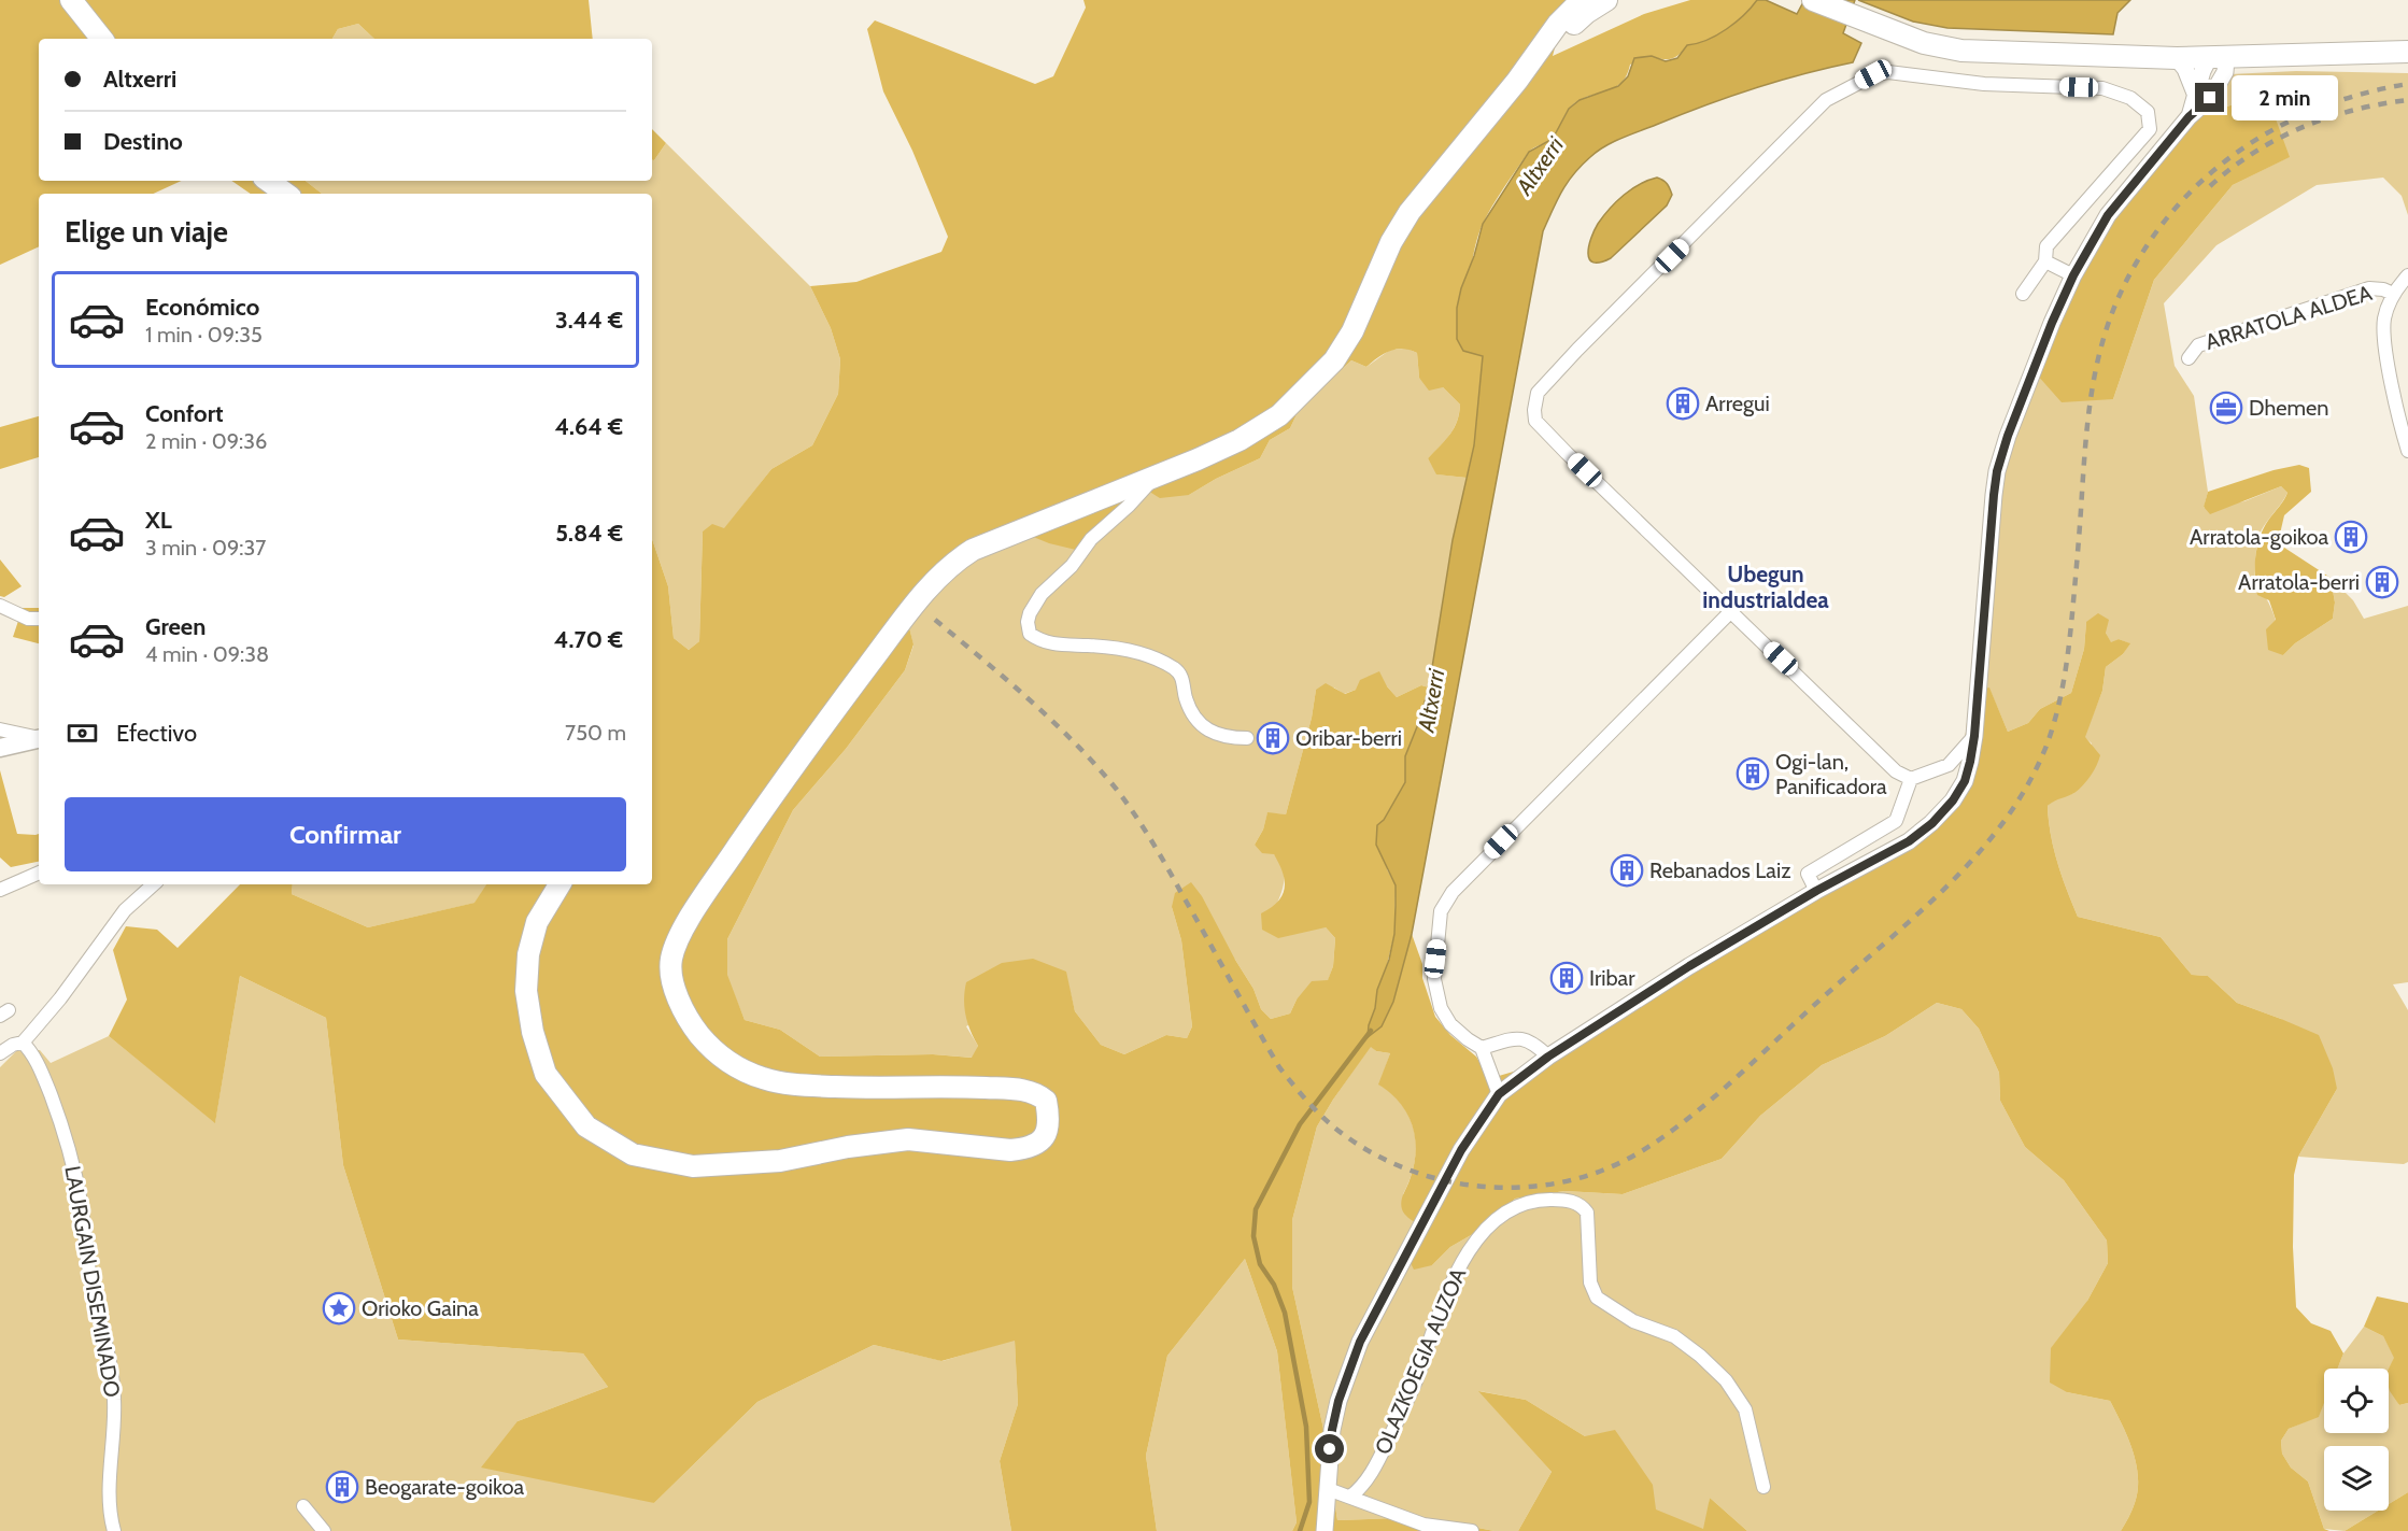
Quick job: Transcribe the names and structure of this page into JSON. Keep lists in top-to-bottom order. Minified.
{"streets":{"street":["ARRATOLA ALDEA","LAURGAIN DISEMINADO","OLAZKOEGIA AUZOA"]},"districts":["Ubegun industrialdea"],"water":["Altxerri"],"places":{"building":["Arregui","Arratola-goikoa","Arratola-berri","Oribar-berri","Ogi-lan, Panificadora","Rebanados Laiz","Iribar","Beogarate-goikoa"],"office":["Dhemen"],"place":["Orioko Gaina"]},"page":{"banner":["Altxerri","Destino"],"bubble":"2 min","heading":"Elige un viaje","list":[{"name":"Económico","note":"1 min · 09:35","value":"3.44 €"},{"name":"Confort","note":"2 min · 09:36","value":"4.64 €"},{"name":"XL","note":"3 min · 09:37","value":"5.84 €"},{"name":"Green","note":"4 min · 09:38","value":"4.70 €"}],"pay":["Efectivo","750 m"],"buttons":"Confirmar"}}
